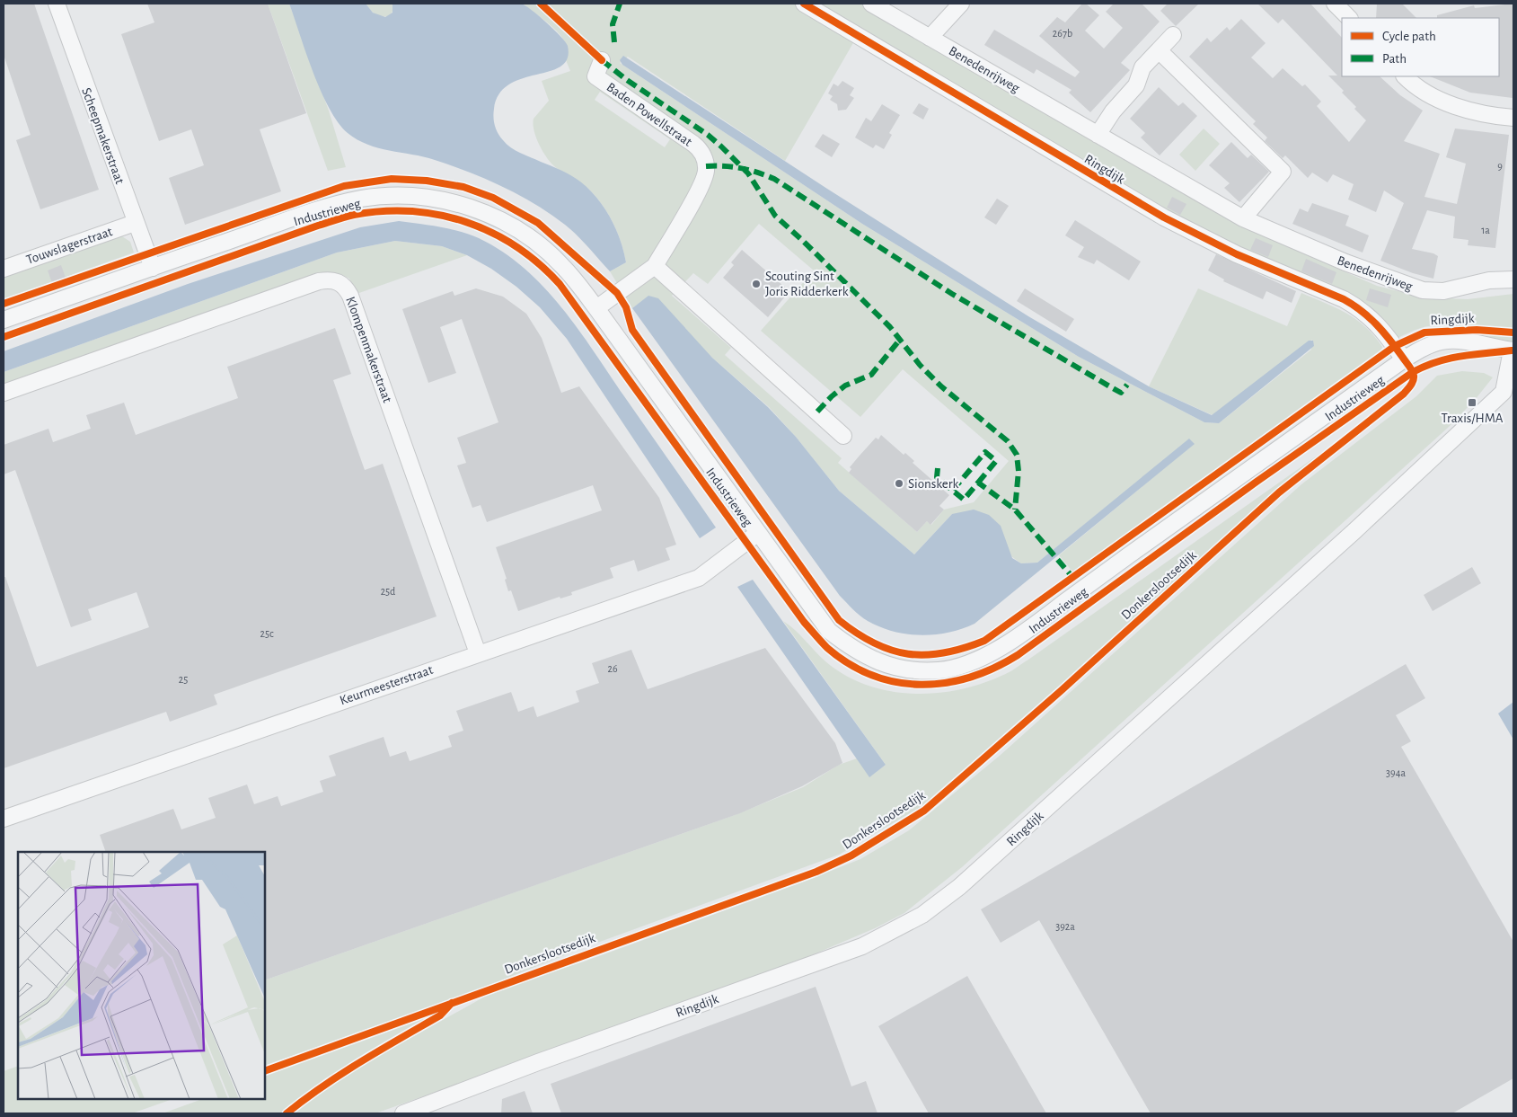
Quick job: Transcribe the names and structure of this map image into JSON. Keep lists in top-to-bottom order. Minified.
{"streets":{"street":["Benedenrijweg","Baden Powellstraat","Scheepmakerstraat","Ringdijk","Industrieweg","Touwslagerstraat","Klompenmakerstraat","Keurmeesterstraat"],"cycle path":["Donkerslootsedijk"]},"crossings":[["Baden Powellstraat","Industrieweg"],["Scheepmakerstraat","Industrieweg"],["Scheepmakerstraat","Touwslagerstraat"],["Ringdijk","Industrieweg"],["Industrieweg","Keurmeesterstraat"],["Klompenmakerstraat","Keurmeesterstraat"]],"places":{"other":["Scouting Sint Joris Ridderkerk","Sionskerk"],"transit":["Traxis/HMA"]},"house_numbers":["267b","9","1a","25d","25c","26","25","394a","392a"],"legend":["Cycle path","Path"]}
